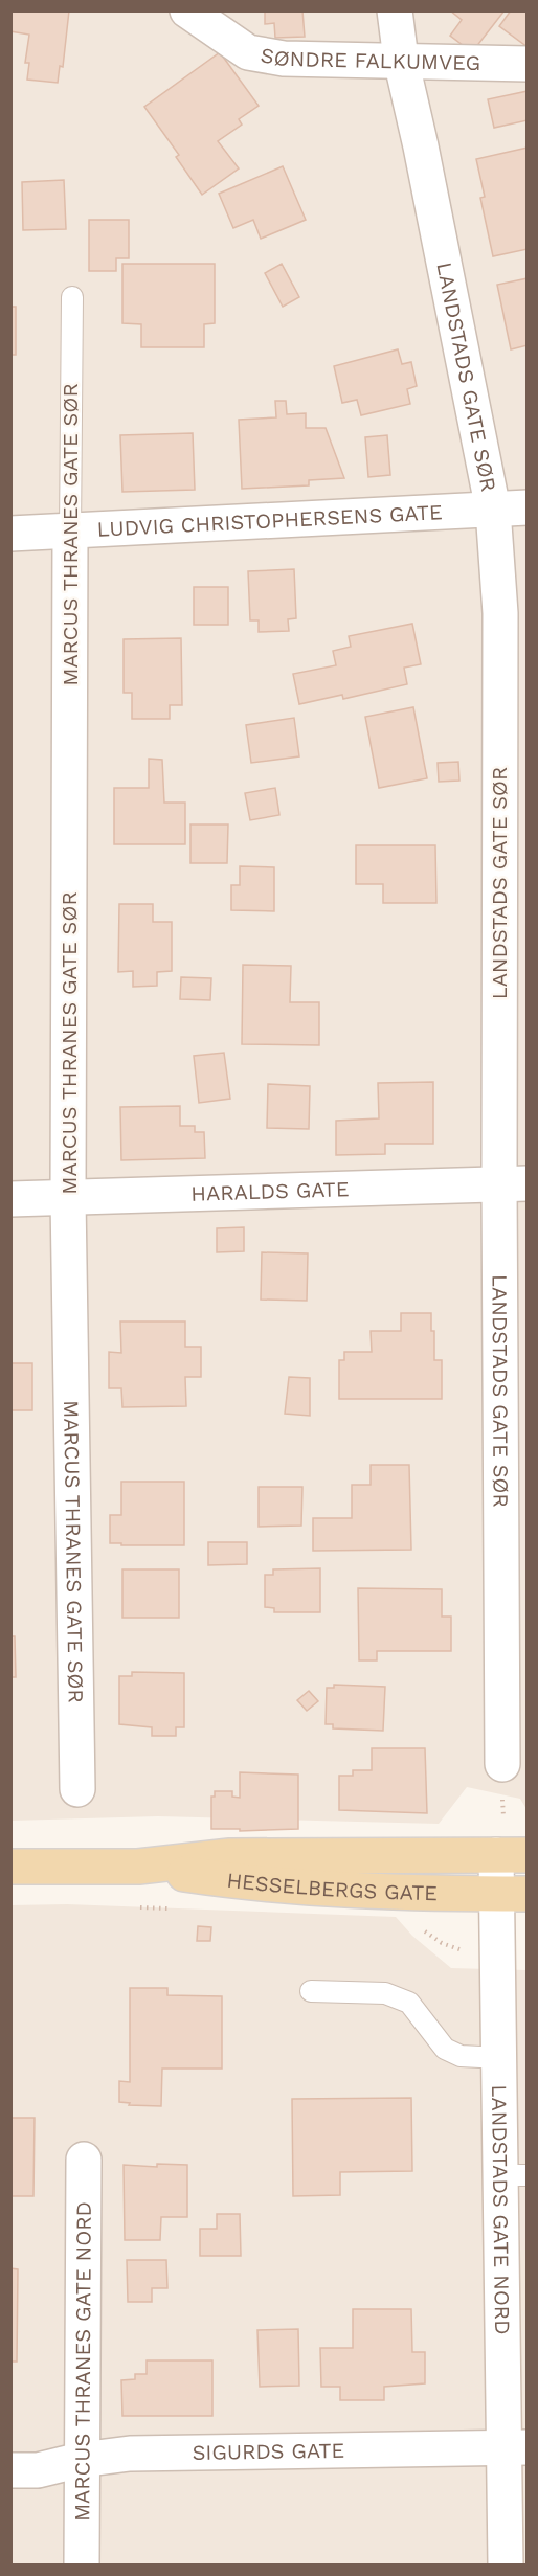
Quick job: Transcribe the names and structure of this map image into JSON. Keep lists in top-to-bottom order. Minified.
{"streets":{"main road":["HESSELBERGS GATE"],"street":["SØNDRE FALKUMVEG","LANDSTADS GATE SØR","LUDVIG CHRISTOPHERSENS GATE","MARCUS THRANES GATE SØR","HARALDS GATE","LANDSTADS GATE NORD","MARCUS THRANES GATE NORD","SIGURDS GATE"]},"crossings":[["SØNDRE FALKUMVEG","LANDSTADS GATE SØR"],["LANDSTADS GATE SØR","LUDVIG CHRISTOPHERSENS GATE"],["LANDSTADS GATE SØR","HARALDS GATE"],["LUDVIG CHRISTOPHERSENS GATE","MARCUS THRANES GATE SØR"],["MARCUS THRANES GATE SØR","HARALDS GATE"],["HESSELBERGS GATE","LANDSTADS GATE NORD"],["LANDSTADS GATE NORD","SIGURDS GATE"],["MARCUS THRANES GATE NORD","SIGURDS GATE"]]}
